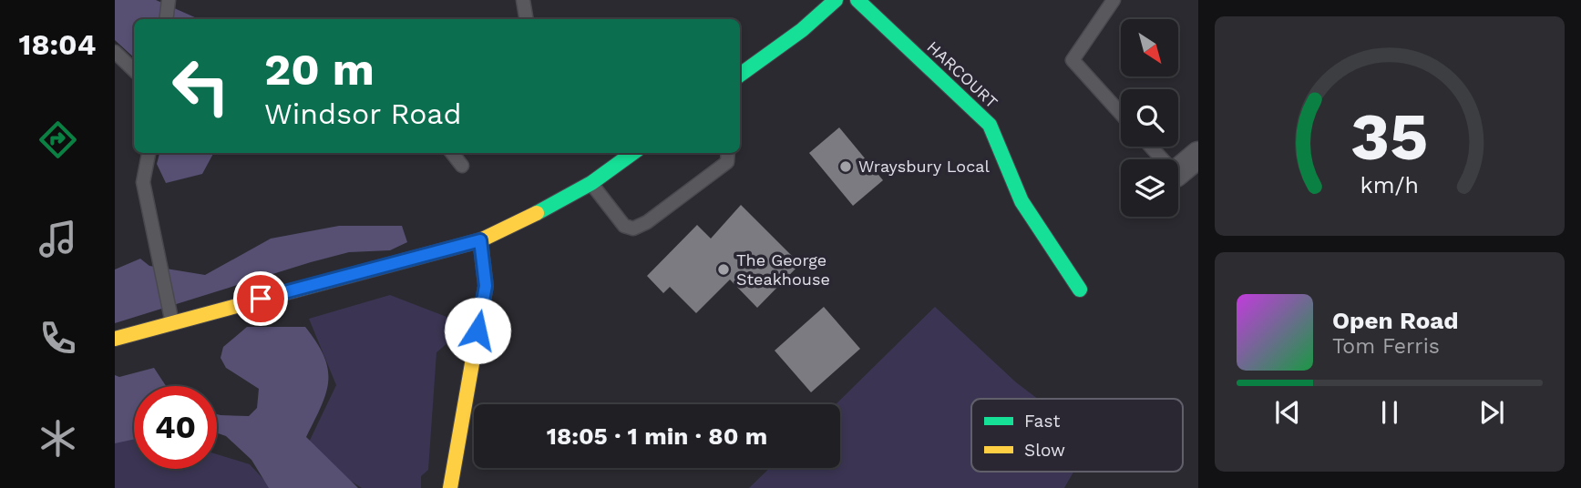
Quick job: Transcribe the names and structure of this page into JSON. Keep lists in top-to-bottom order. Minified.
{"streets":{"main road":["HARCOURT"]},"places":["Wraysbury Local","The George Steakhouse"],"legend":["Fast","Slow"],"north":"bottom right","page":{"tabs":"18:04","turn":["20 m","Windsor Road"],"song":["Open Road","Tom Ferris"],"limit":"40","trip":"18:05 · 1 min · 80 m","gauge":["35","km/h"]}}
